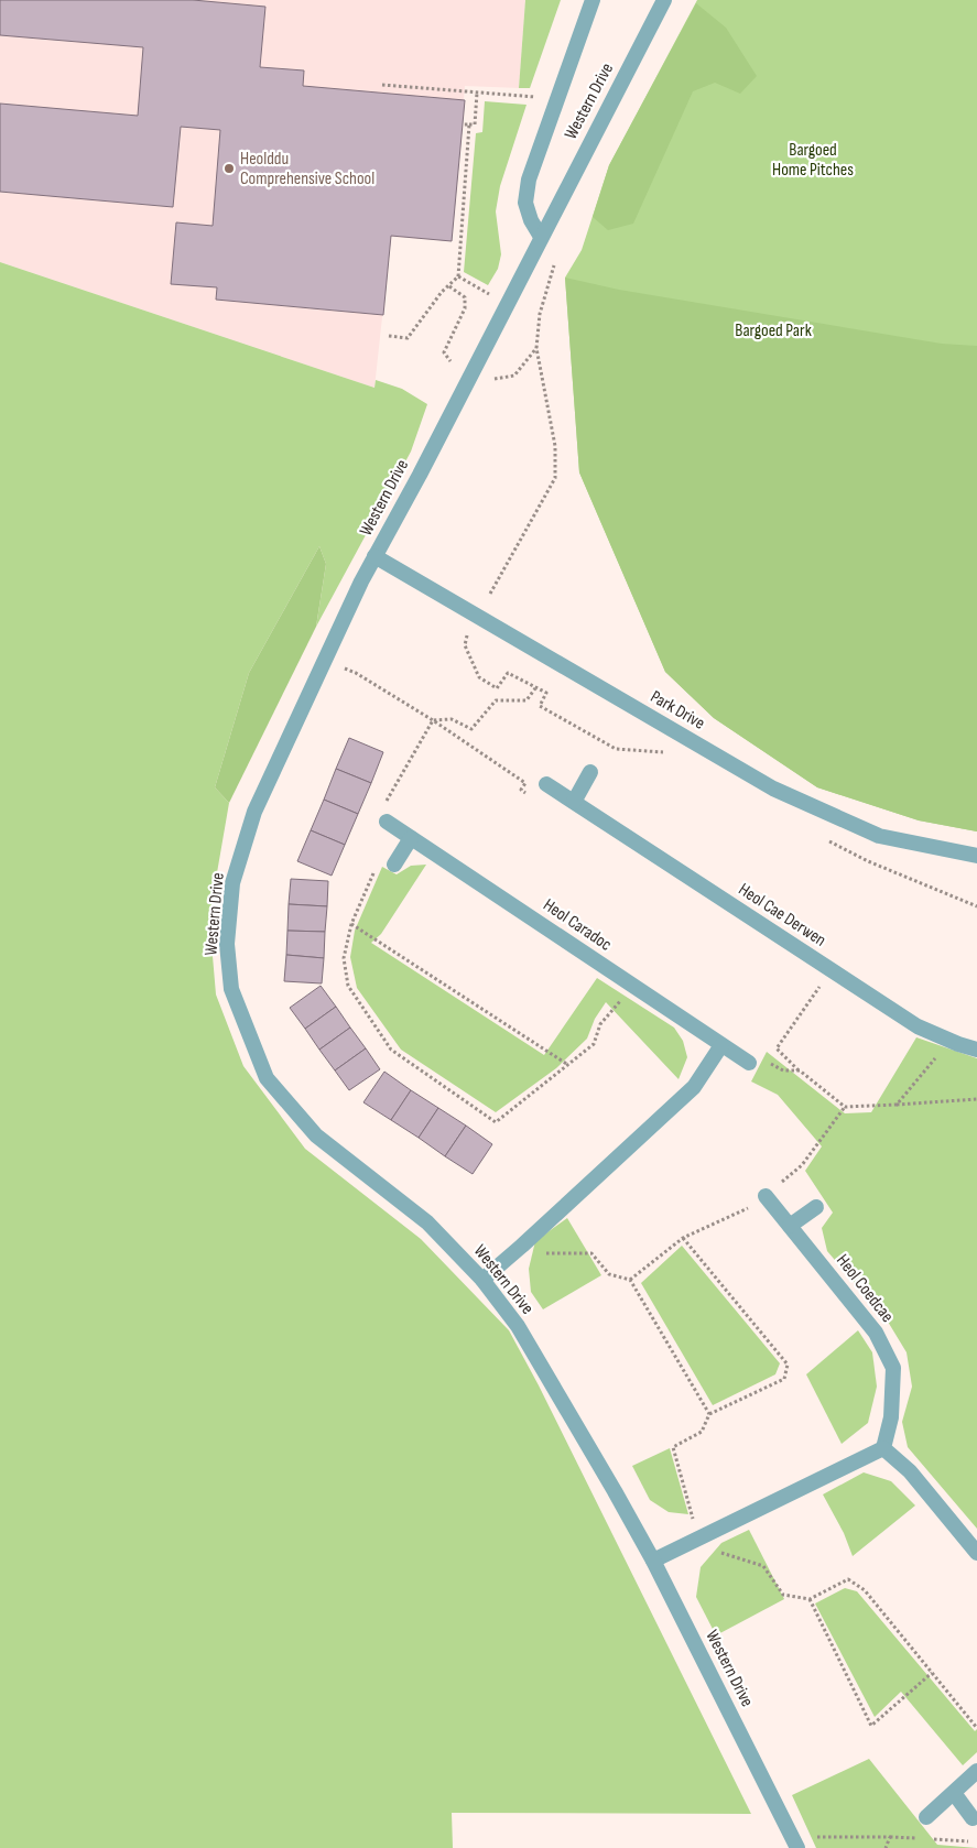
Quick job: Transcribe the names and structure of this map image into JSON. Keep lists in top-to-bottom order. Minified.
{"streets":{"street":["Western Drive","Park Drive","Heol Cae Derwen","Heol Caradoc","Heol Coedcae"]},"crossings":[["Western Drive","Park Drive"]],"parks":["Bargoed Home Pitches","Bargoed Park"],"places":["Heolddu Comprehensive School"]}
